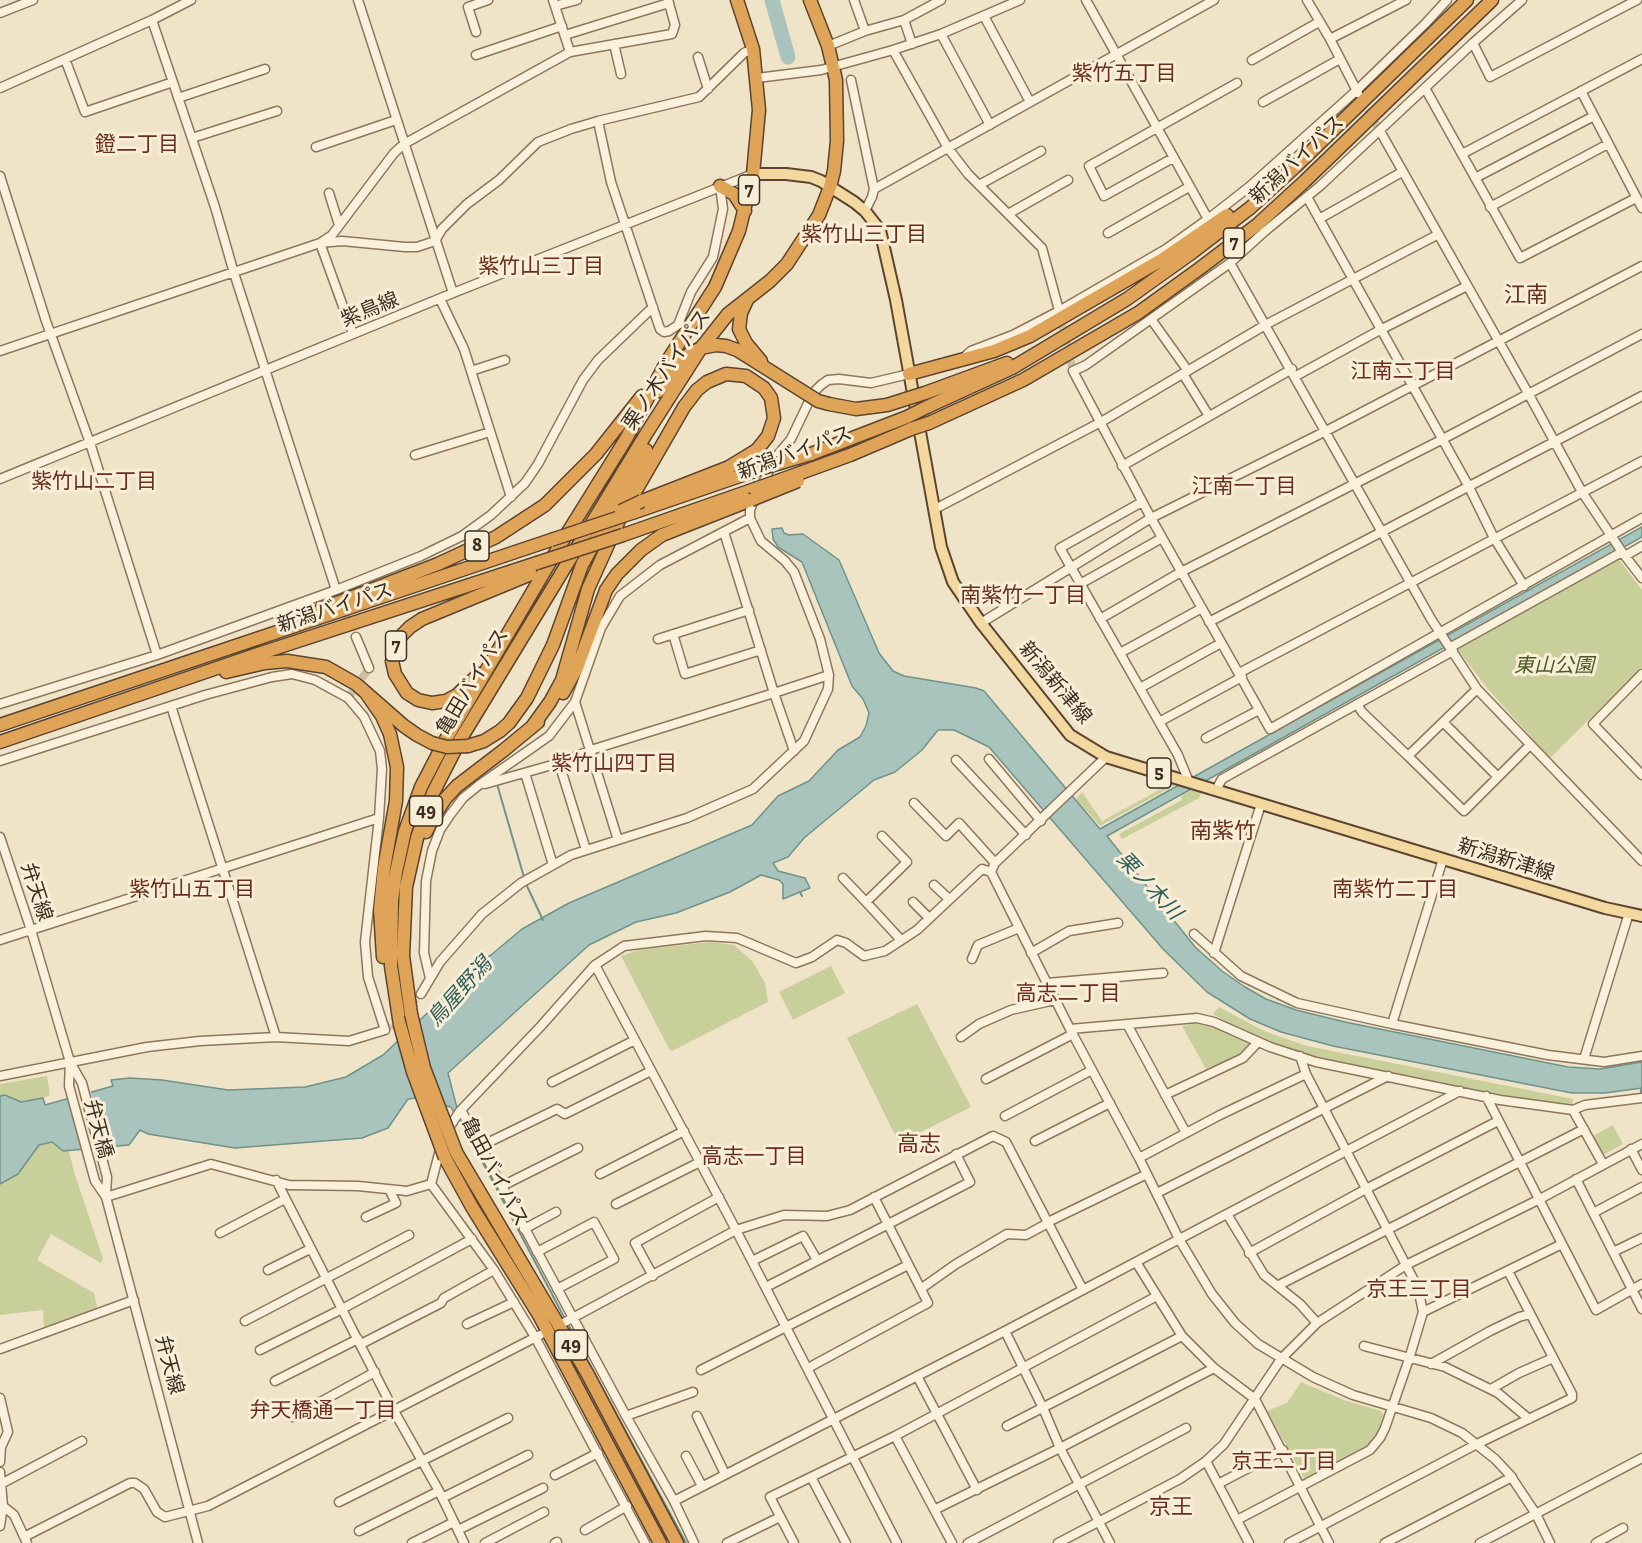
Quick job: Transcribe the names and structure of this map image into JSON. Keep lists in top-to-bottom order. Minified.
{"streets":{"highway":["新潟バイパス","7","栗ノ木バイパス","8","亀田バイパス","49"],"main road":["新潟新津線","5"],"street":["紫鳥線","弁天線","弁天橋"]},"crossings":[["新潟バイパス","7"],["新潟バイパス","栗ノ木バイパス"],["新潟バイパス","8"],["新潟バイパス","亀田バイパス"],["7","栗ノ木バイパス"],["7","亀田バイパス"],["7","新潟新津線"],["紫鳥線","栗ノ木バイパス"],["紫鳥線","新潟新津線"],["栗ノ木バイパス","8"],["栗ノ木バイパス","亀田バイパス"],["栗ノ木バイパス","新潟新津線"],["弁天線","弁天橋"]],"districts":["紫竹五丁目","鐙二丁目","紫竹山三丁目","紫竹山三丁目","江南","江南二丁目","紫竹山二丁目","江南一丁目","南紫竹一丁目","紫竹山四丁目","南紫竹","紫竹山五丁目","南紫竹二丁目","高志二丁目","高志","高志一丁目","京王三丁目","弁天橋通一丁目","京王二丁目","京王"],"water":["栗ノ木川","鳥屋野潟"],"parks":["東山公園"]}
